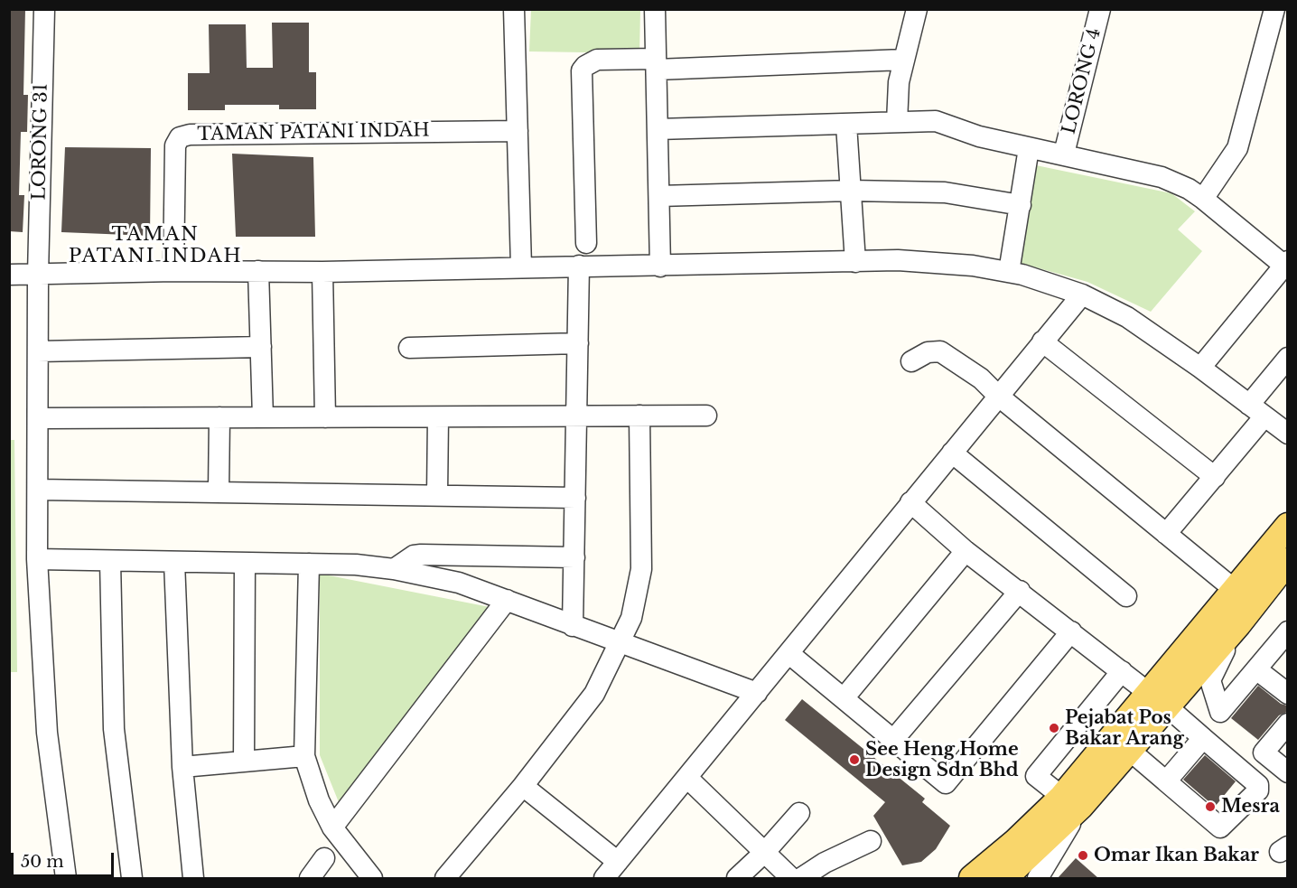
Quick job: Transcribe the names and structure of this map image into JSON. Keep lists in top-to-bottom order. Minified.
{"streets":{"street":["LORONG 4","TAMAN PATANI INDAH","LORONG 31"]},"districts":["TAMAN PATANI INDAH"],"places":["Pejabat Pos Bakar Arang","See Heng Home Design Sdn Bhd","Mesra","Omar Ikan Bakar"],"scale_bar":"50 m"}
